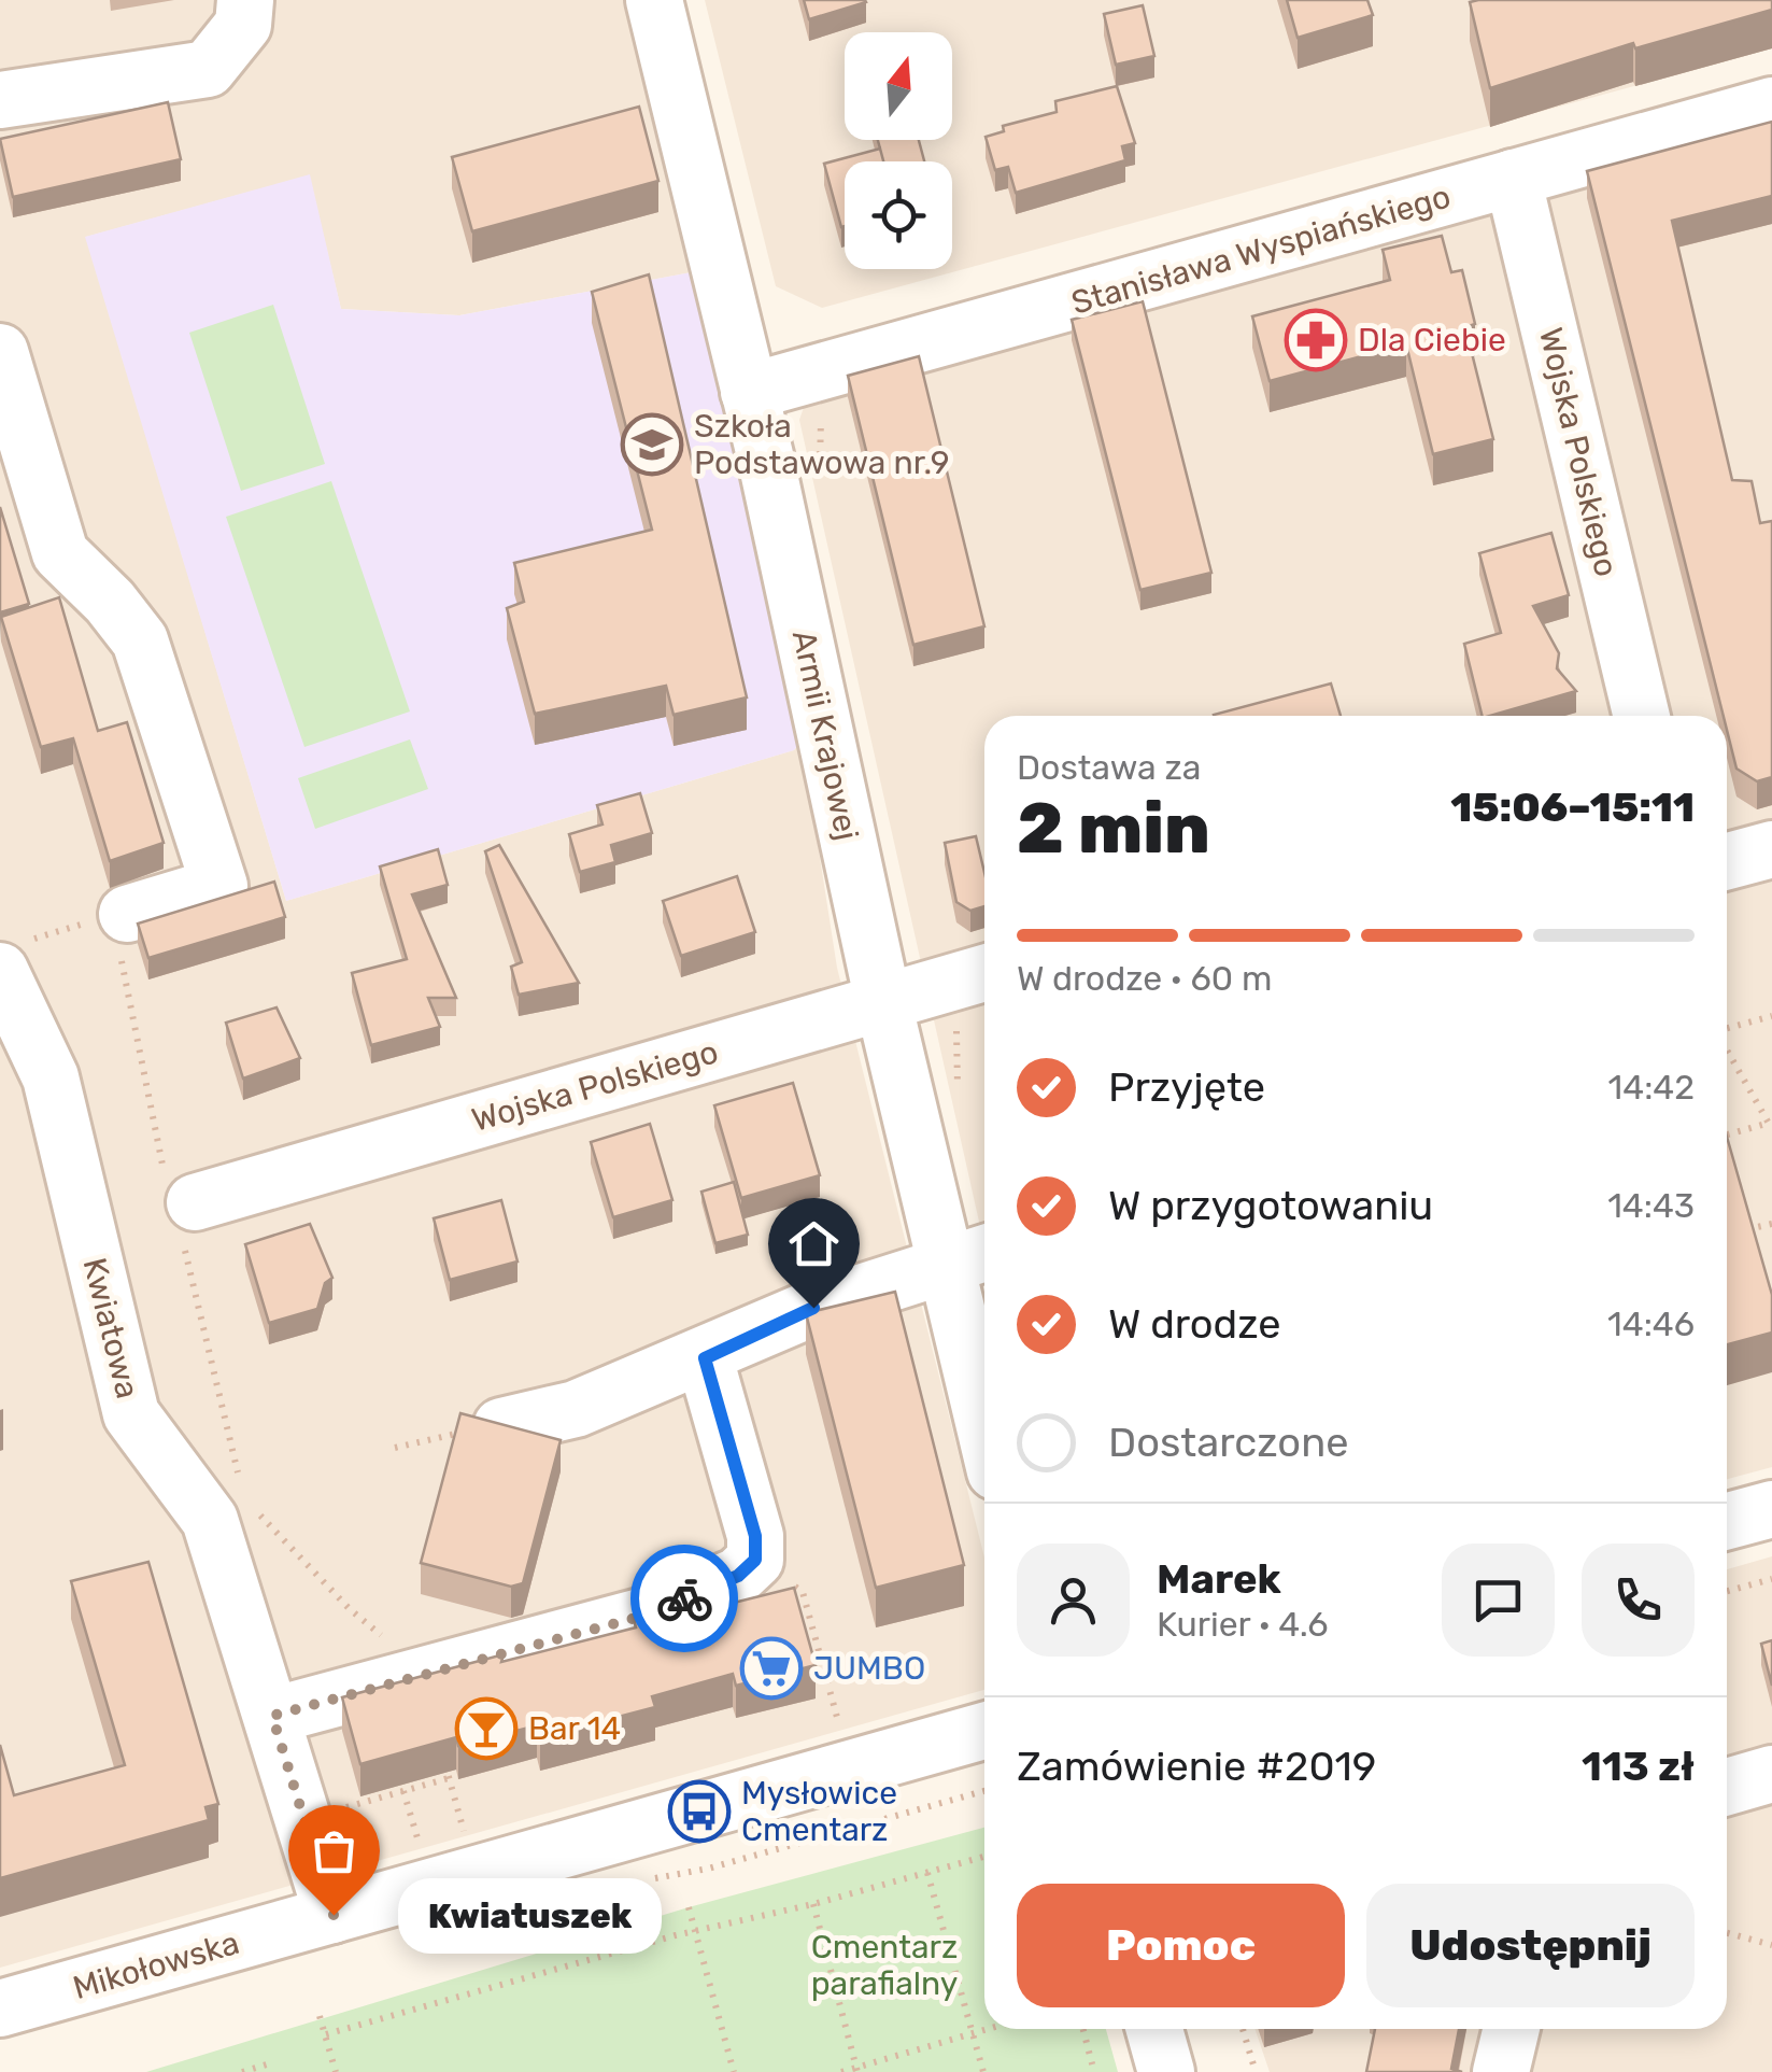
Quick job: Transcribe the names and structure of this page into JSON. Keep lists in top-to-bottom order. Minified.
{"streets":{"street":["Stanisława Wyspiańskiego","Wojska Polskiego","Armii Krajowej","Kwiatowa","Mikołowska"]},"crossings":[["Stanisława Wyspiańskiego","Wojska Polskiego"],["Stanisława Wyspiańskiego","Armii Krajowej"],["Wojska Polskiego","Armii Krajowej"],["Kwiatowa","Mikołowska"]],"parks":["Cmentarz parafialny"],"places":{"pharmacy":["Dla Ciebie"],"school or university":["Szkoła Podstawowa nr.9"],"supermarket":["JUMBO"],"bar":["Bar 14"],"bus stop":["Mysłowice Cmentarz"],"other":["Kwiatuszek"]},"north":"top","page":{"heading":["2 min","Dostawa za","15:06–15:11"],"panel":["Marek","Kurier · 4.6","Zamówienie #2019","113 zł"],"bar":"W drodze · 60 m","list":[["Przyjęte","14:42"],["W przygotowaniu","14:43"],["W drodze","14:46"],"Dostarczone"],"buttons":["Pomoc","Udostępnij"],"bubble":"Kwiatuszek"}}
